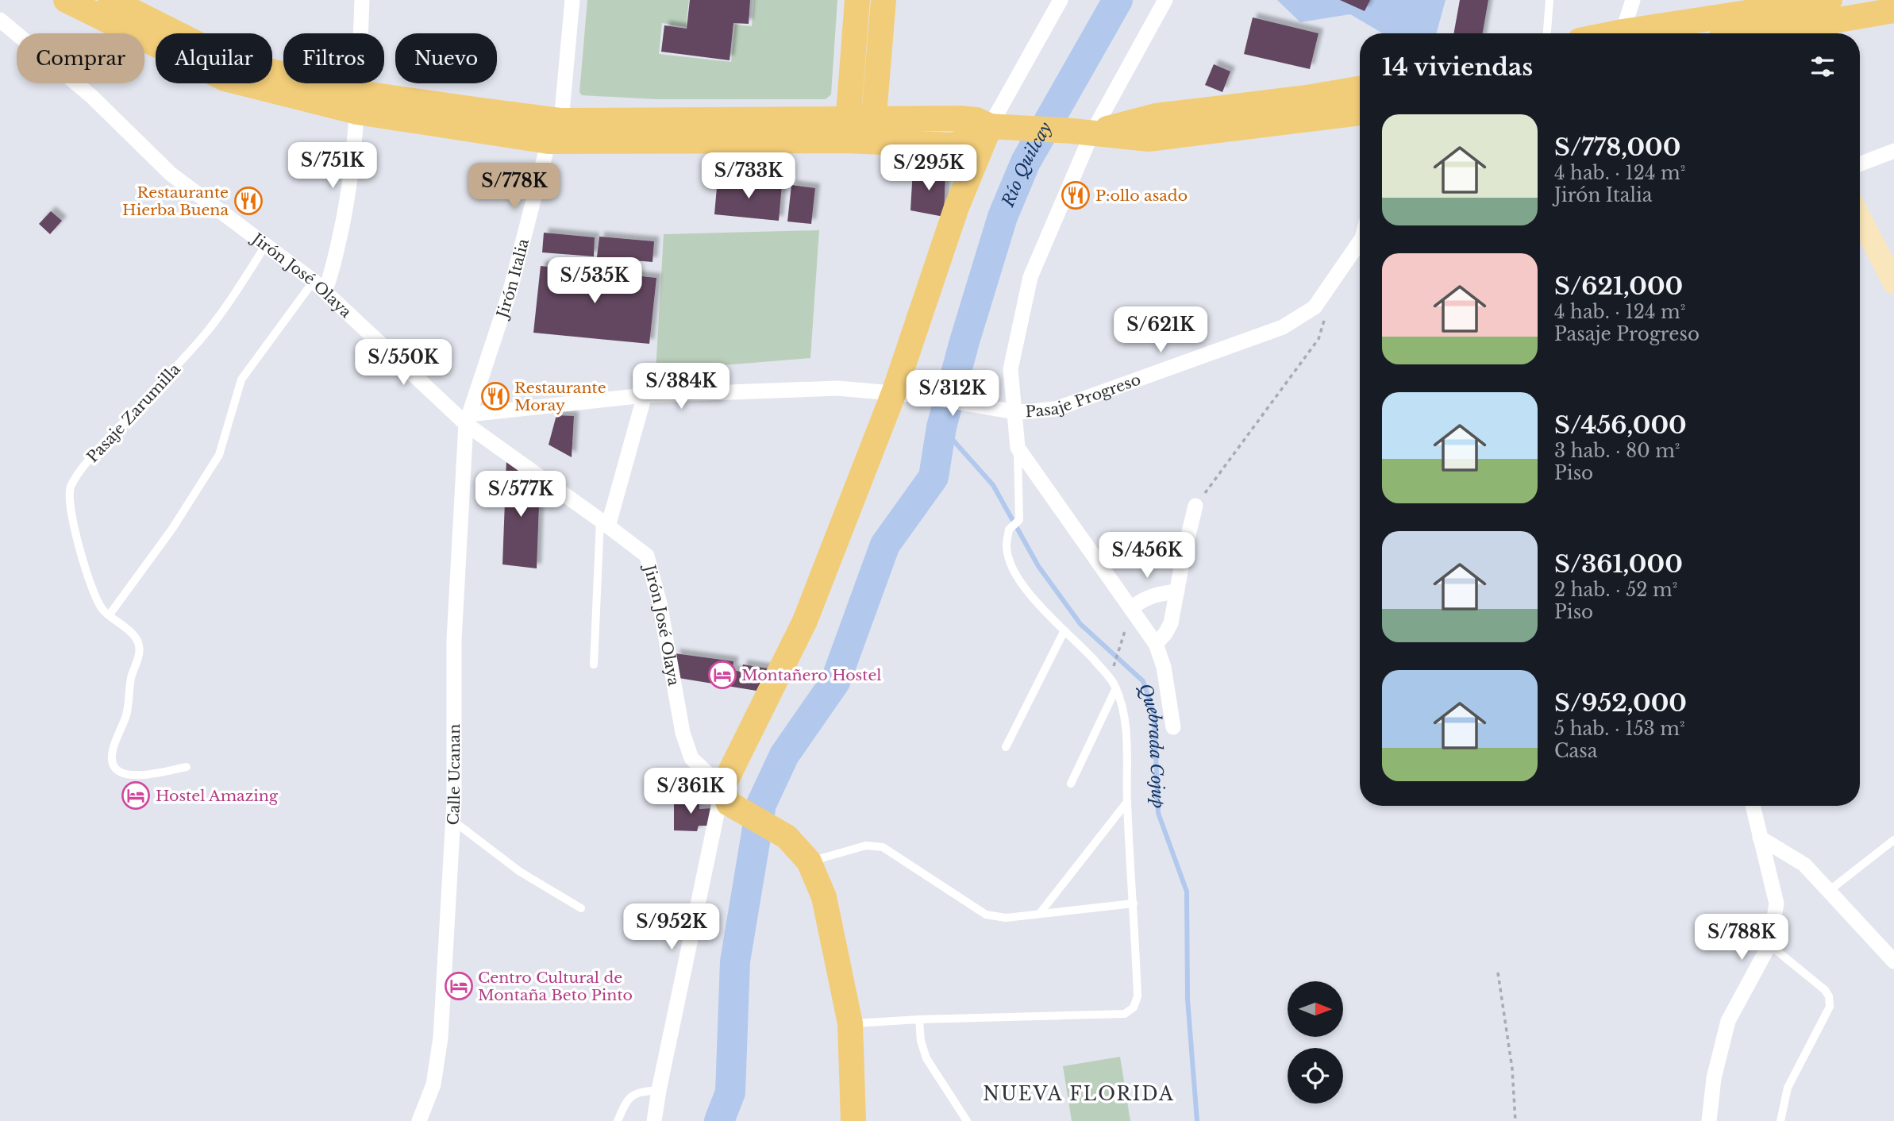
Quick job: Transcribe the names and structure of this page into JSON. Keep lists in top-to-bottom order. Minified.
{"streets":{"street":["Jirón José Olaya","Jirón Italia","Pasaje Progreso","Calle Ucanan"],"lane":["Pasaje Zarumilla"]},"crossings":[["Jirón José Olaya","Jirón Italia"],["Jirón José Olaya","Pasaje Zarumilla"],["Jirón José Olaya","Calle Ucanan"],["Jirón Italia","Calle Ucanan"]],"districts":["NUEVA FLORIDA"],"water":["Río Quilcay","Quebrada Cojup"],"places":{"restaurant":["P:ollo asado","Restaurante Hierba Buena","Restaurante Moray"],"hotel":["Montañero Hostel","Hostel Amazing","Centro Cultural de Montaña Beto Pinto"]},"north":"right","page":{"chip":["Comprar","Alquilar","Filtros","Nuevo"],"heading":"14 viviendas","list":[{"name":"S/778,000","note":"4 hab. · 124 m² · Jirón Italia"},{"name":"S/621,000","note":"4 hab. · 124 m² · Pasaje Progreso"},{"name":"S/456,000","note":"3 hab. · 80 m² · Piso"},{"name":"S/361,000","note":"2 hab. · 52 m² · Piso"},{"name":"S/952,000","note":"5 hab. · 153 m² · Casa"}],"price":["S/751K","S/295K","S/733K","S/778K","S/535K","S/621K","S/550K","S/384K","S/312K","S/577K","S/456K","S/361K","S/952K","S/788K"]}}
